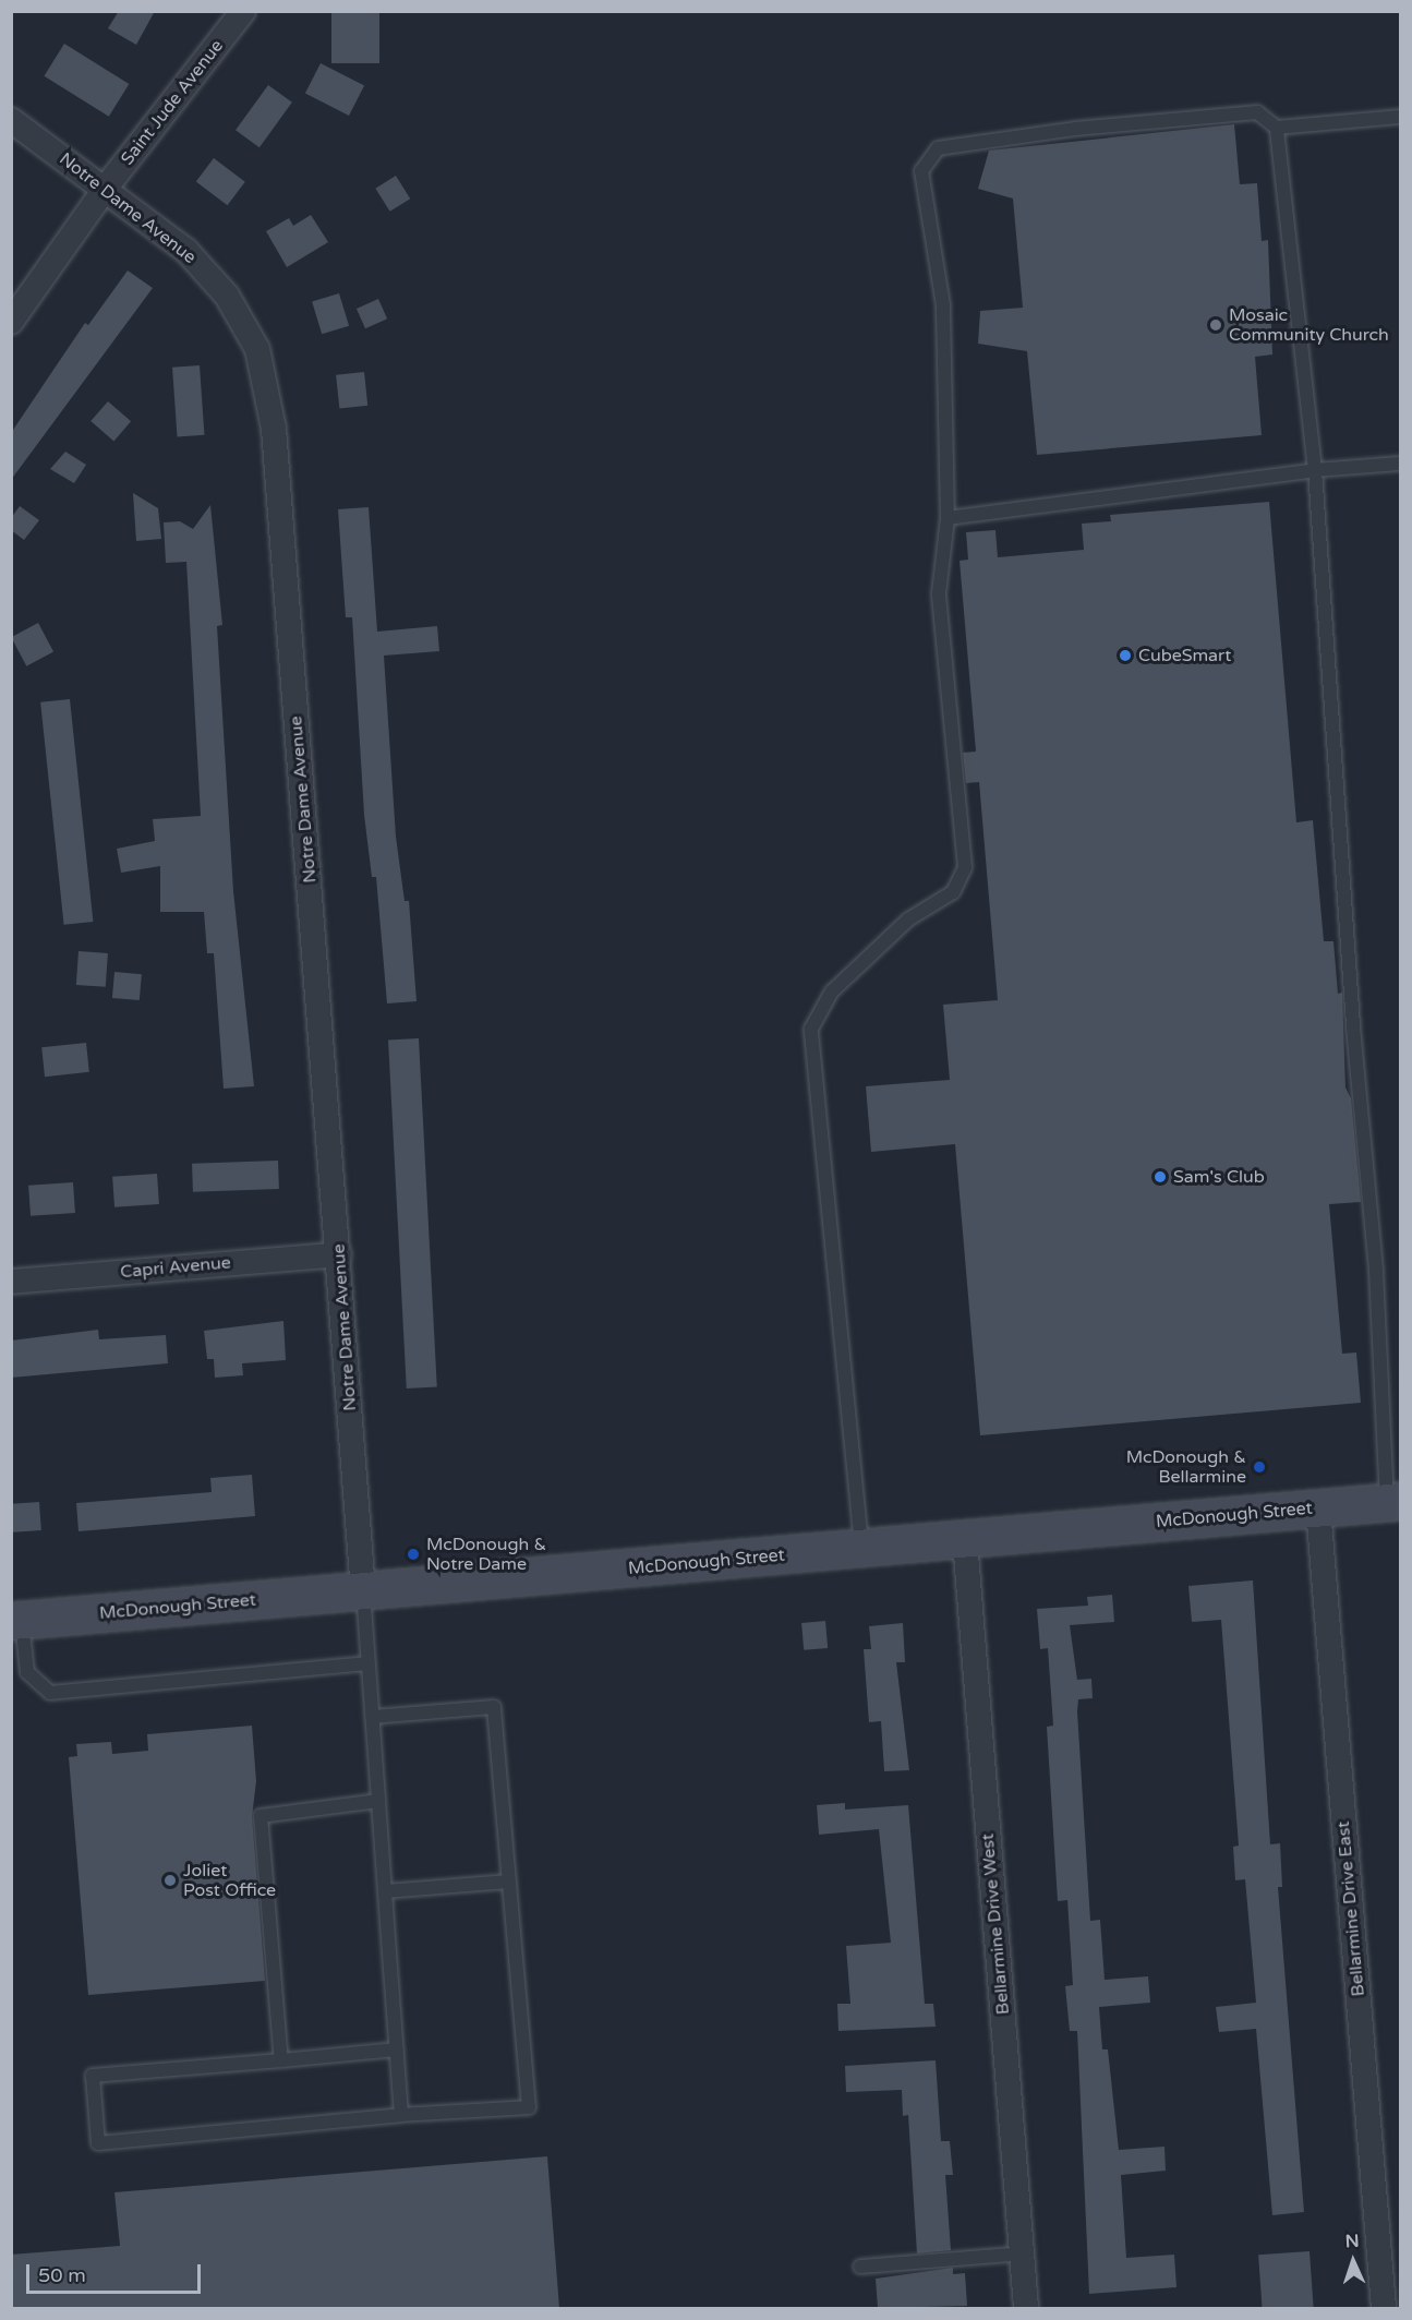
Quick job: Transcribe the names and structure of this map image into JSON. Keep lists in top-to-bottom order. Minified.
{"streets":{"street":["Saint Jude Avenue","Notre Dame Avenue","Capri Avenue","McDonough Street","Bellarmine Drive East","Bellarmine Drive West"]},"crossings":[["Saint Jude Avenue","Notre Dame Avenue"],["Notre Dame Avenue","Capri Avenue"],["Notre Dame Avenue","McDonough Street"],["McDonough Street","Bellarmine Drive East"],["McDonough Street","Bellarmine Drive West"]],"places":["Mosaic Community Church","CubeSmart","Sam's Club","McDonough & Bellarmine","McDonough & Notre Dame","Joliet Post Office"],"scale_bar":"50 m","north":"top"}
